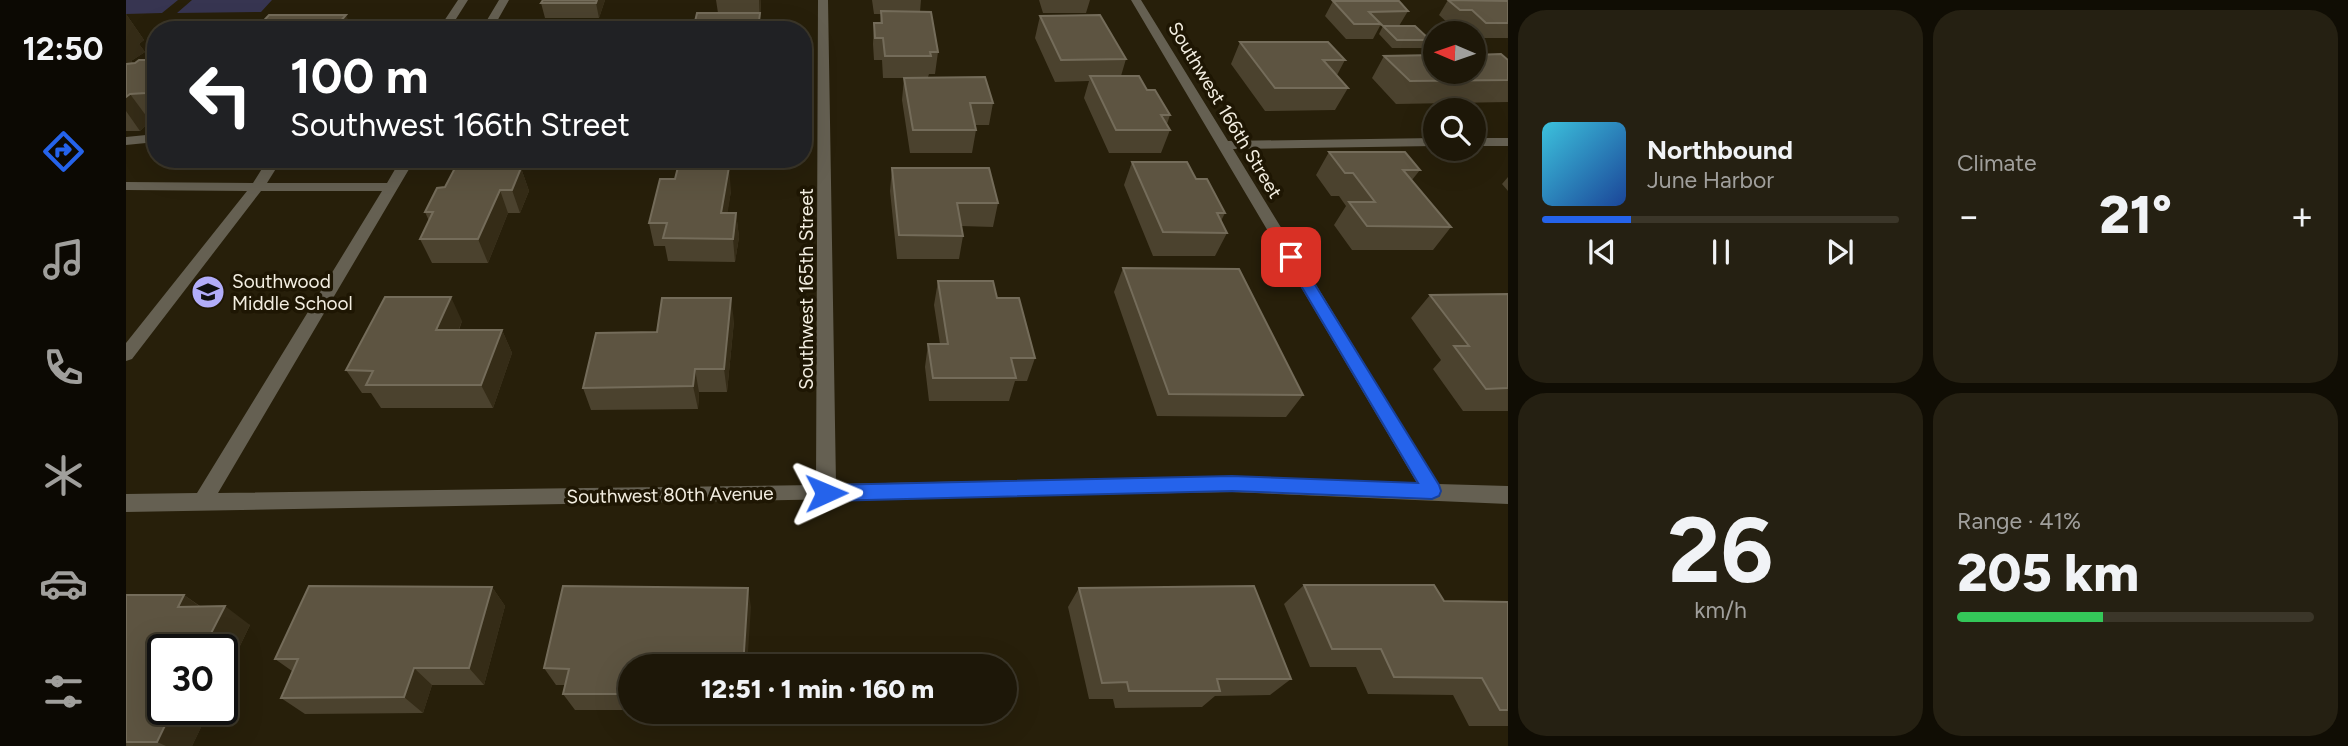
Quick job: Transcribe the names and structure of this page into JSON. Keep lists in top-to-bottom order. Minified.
{"streets":{"street":["Southwest 166th Street","Southwest 165th Street","Southwest 80th Avenue"]},"crossings":[["Southwest 166th Street","Southwest 80th Avenue"],["Southwest 165th Street","Southwest 80th Avenue"]],"places":{"school or university":["Southwood Middle School"]},"north":"left","page":{"tabs":"12:50","tile":["Climate",["26","km/h"],["Range · 41%","205 km"]],"turn":["100 m","Southwest 166th Street"],"song":["Northbound","June Harbor"],"heat":["−","21°","+"],"limit":"30","trip":"12:51 · 1 min · 160 m"}}
